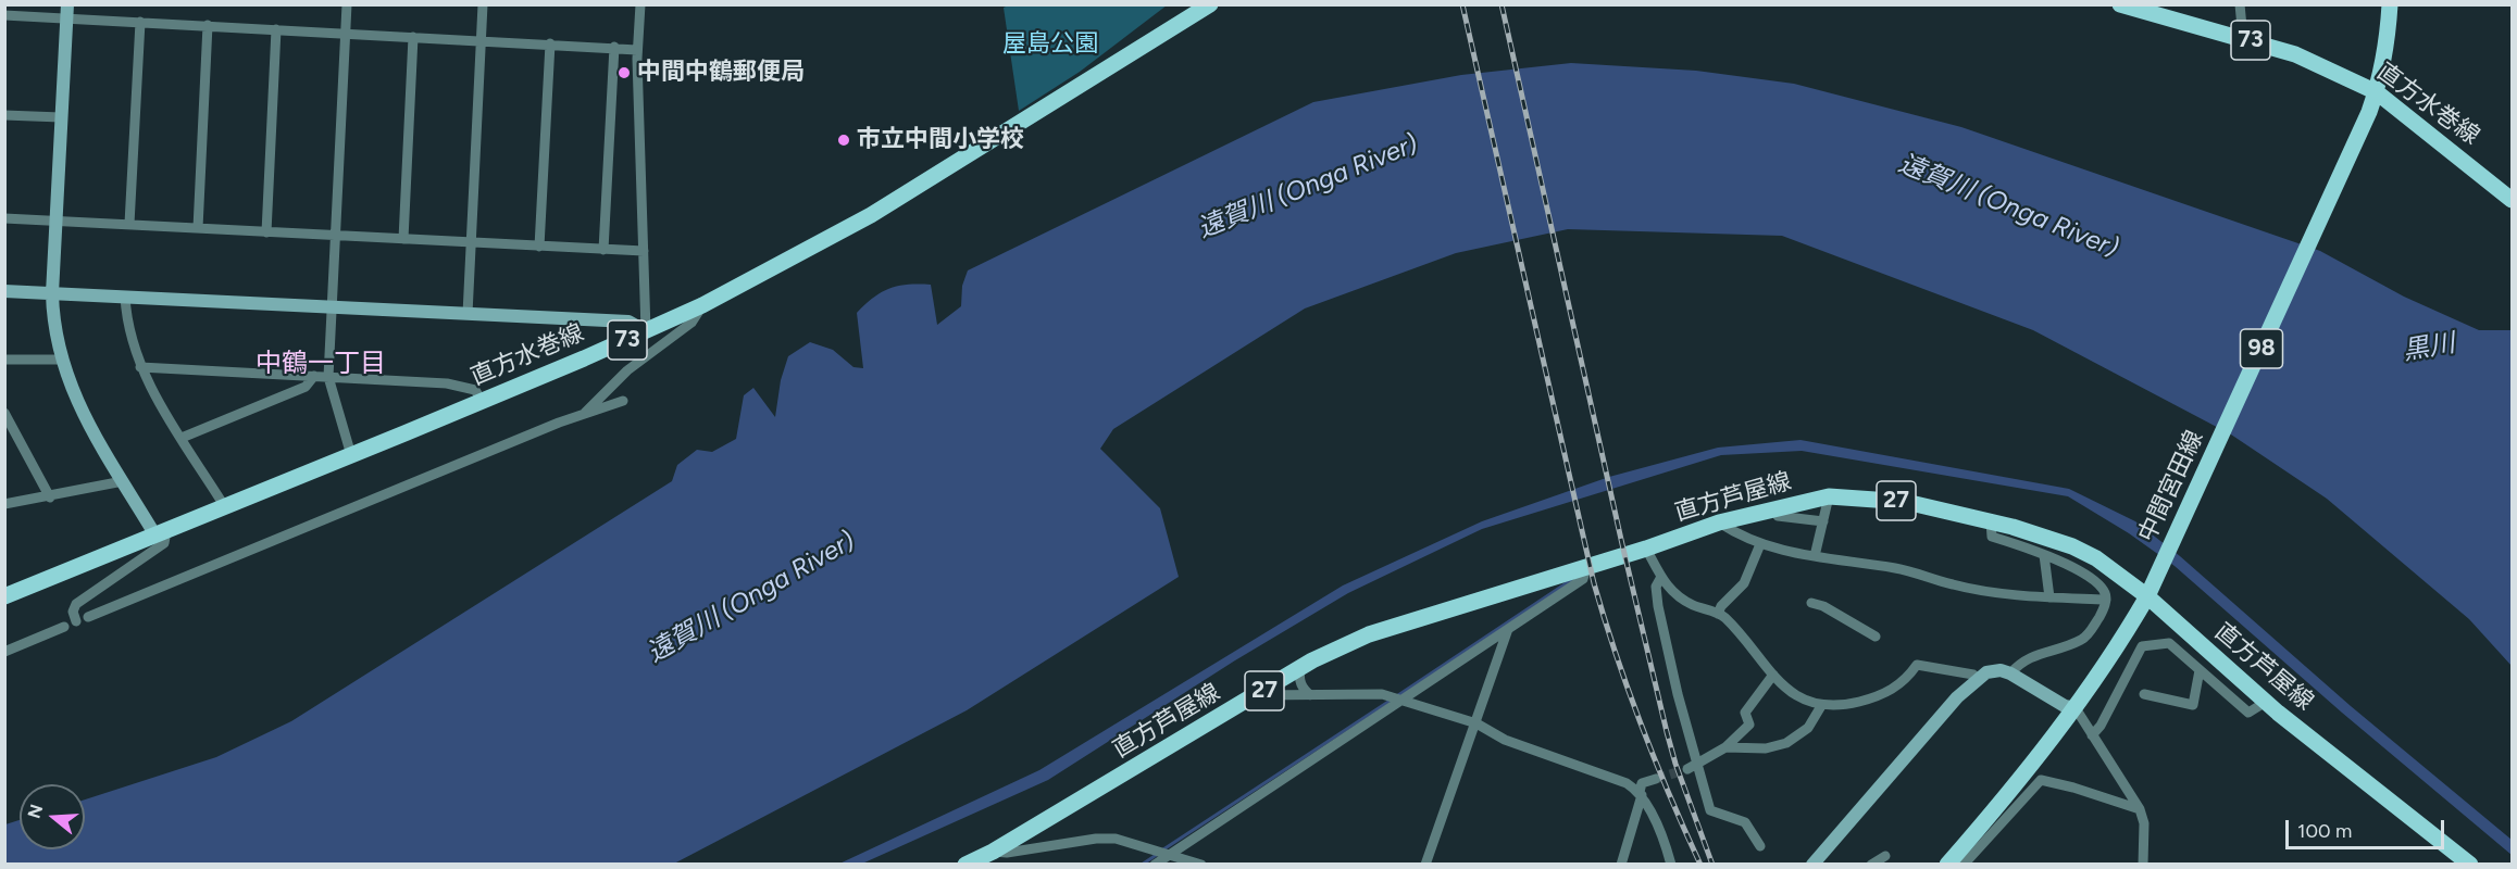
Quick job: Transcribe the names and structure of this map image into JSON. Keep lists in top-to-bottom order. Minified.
{"streets":{"main road":["73","直方水巻線","98","中間宮田線","直方芦屋線","27"]},"crossings":[["直方水巻線","中間宮田線"],["中間宮田線","直方芦屋線"]],"districts":["中鶴一丁目"],"water":["遠賀川 (Onga River)","黒川"],"parks":["屋島公園"],"places":["中間中鶴郵便局","市立中間小学校"],"scale_bar":"100 m","north":"left"}
